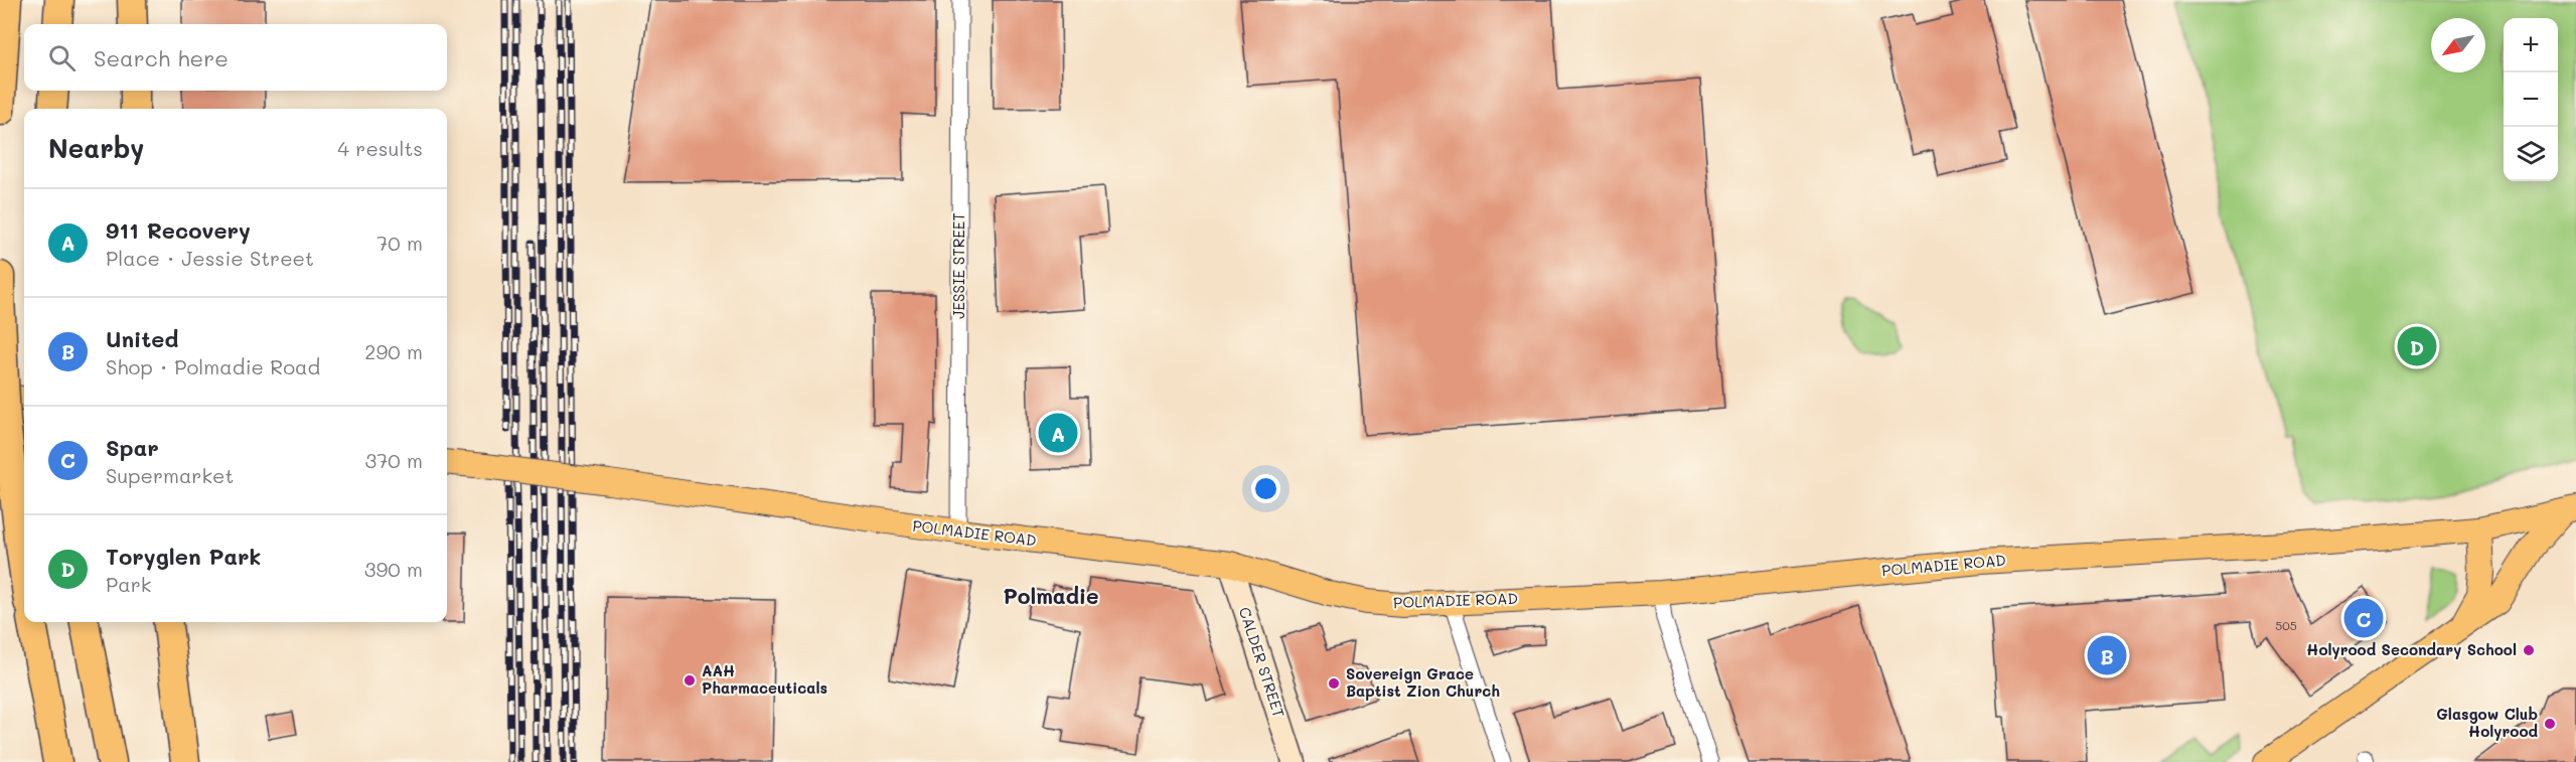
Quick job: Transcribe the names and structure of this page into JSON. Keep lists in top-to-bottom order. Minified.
{"streets":{"main road":["POLMADIE ROAD","CALDER STREET"],"street":["JESSIE STREET"]},"crossings":[["JESSIE STREET","POLMADIE ROAD"],["POLMADIE ROAD","CALDER STREET"]],"districts":["Polmadie"],"places":["Holyrood Secondary School","AAH Pharmaceuticals","Sovereign Grace Baptist Zion Church","Glasgow Club Holyrood"],"house_numbers":["505"],"north":"bottom left","page":{"map_buttons":["+","−"],"search":"Search here","heading":["Nearby","4 results"],"list":[{"mark":"A","name":"911 Recovery","note":"Place · Jessie Street","value":"70 m"},{"mark":"B","name":"United","note":"Shop · Polmadie Road","value":"290 m"},{"mark":"C","name":"Spar","note":"Supermarket","value":"370 m"},{"mark":"D","name":"Toryglen Park","note":"Park","value":"390 m"}],"pins":["D","A","C","B"]}}
